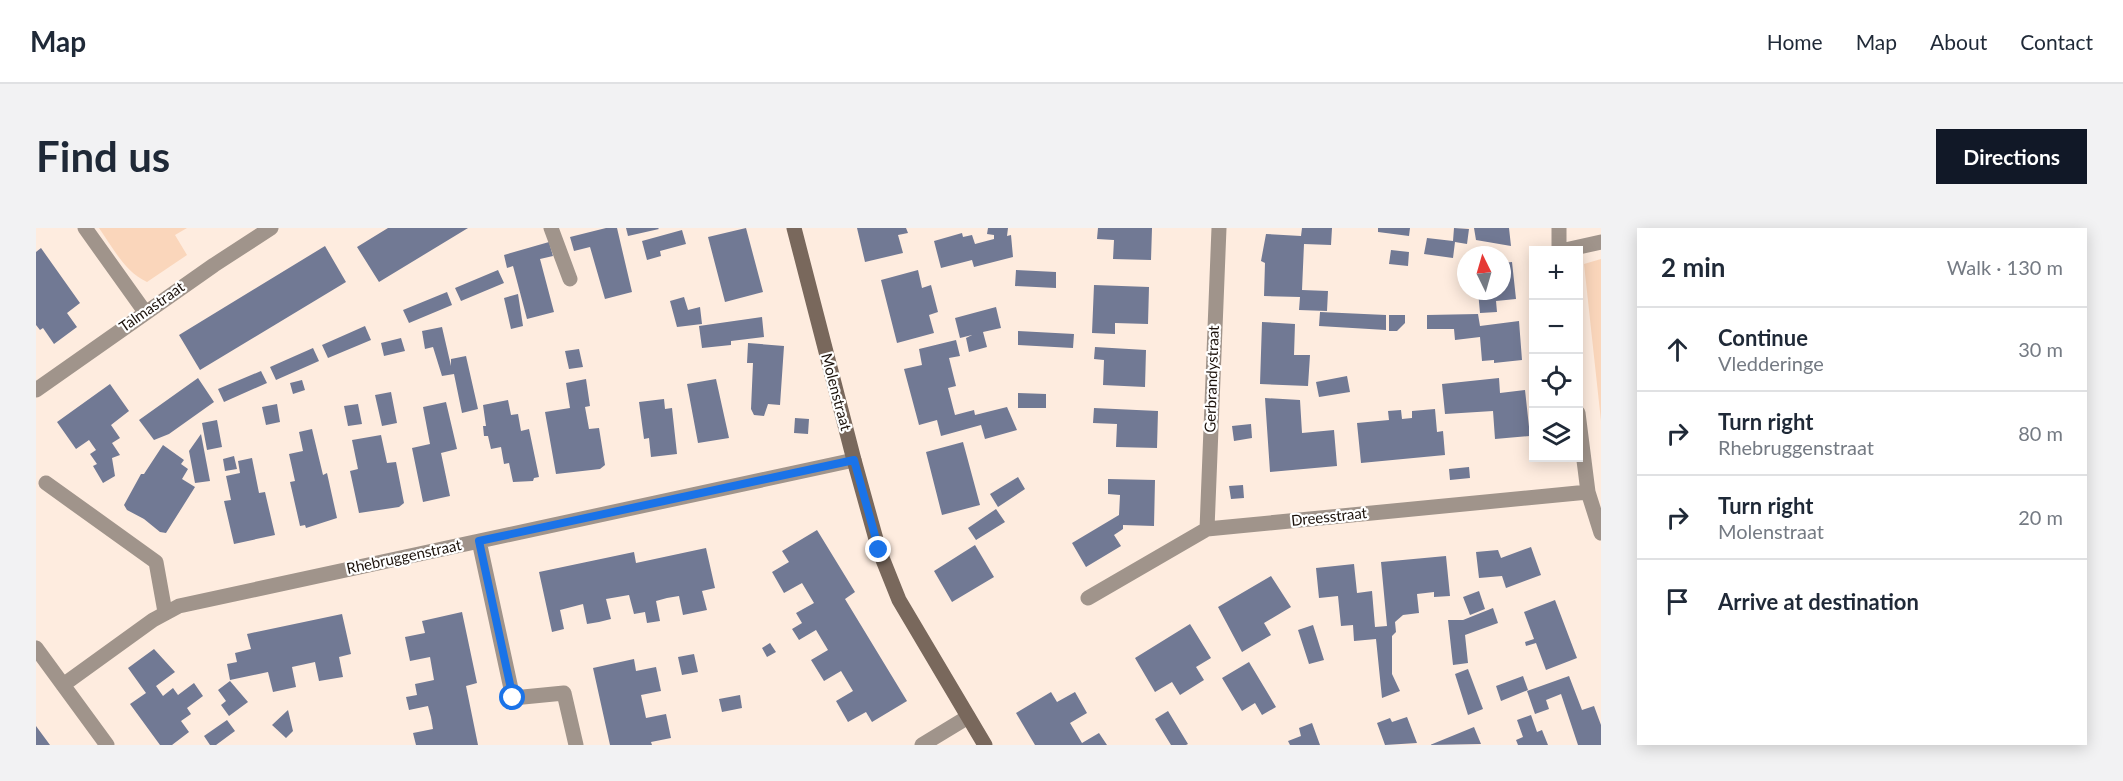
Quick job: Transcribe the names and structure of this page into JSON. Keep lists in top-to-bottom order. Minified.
{"streets":{"street":["Talmastraat","Gerbrandystraat","Molenstraat","Dreesstraat","Rhebruggenstraat"]},"crossings":[["Gerbrandystraat","Dreesstraat"],["Molenstraat","Rhebruggenstraat"]],"north":"top","page":{"header":"Map","nav":["Home","Map","About","Contact"],"buttons":"Directions","title":"Find us","heading":["2 min","Walk · 130 m"],"map_buttons":["+","−"],"list":[["Continue","Vledderinge","30 m"],["Turn right","Rhebruggenstraat","80 m"],["Turn right","Molenstraat","20 m"],"Arrive at destination"]}}
